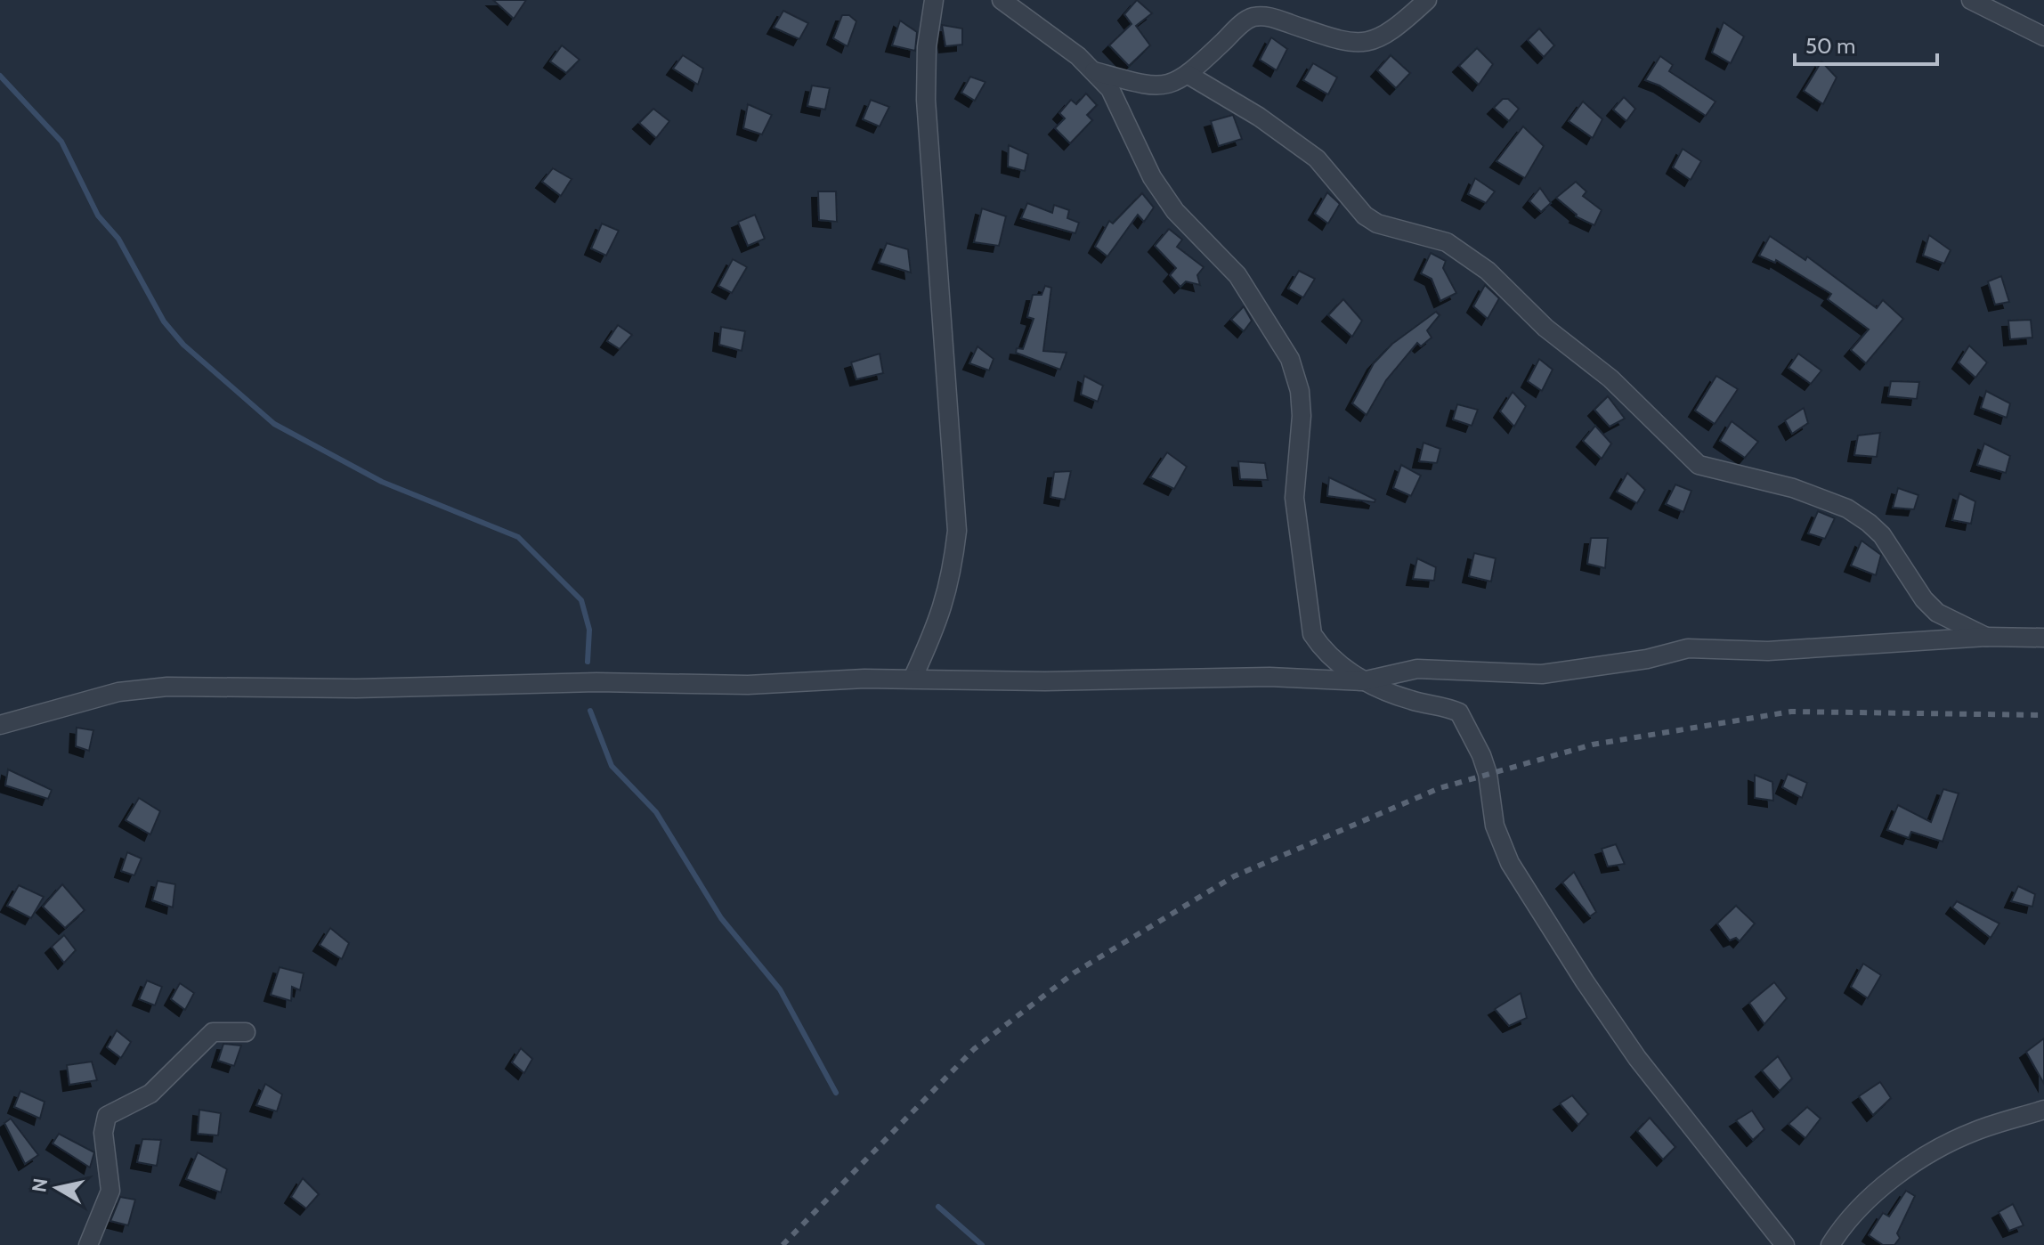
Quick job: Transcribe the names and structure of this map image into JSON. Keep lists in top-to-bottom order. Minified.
{"scale_bar":"50 m","north":"left"}
